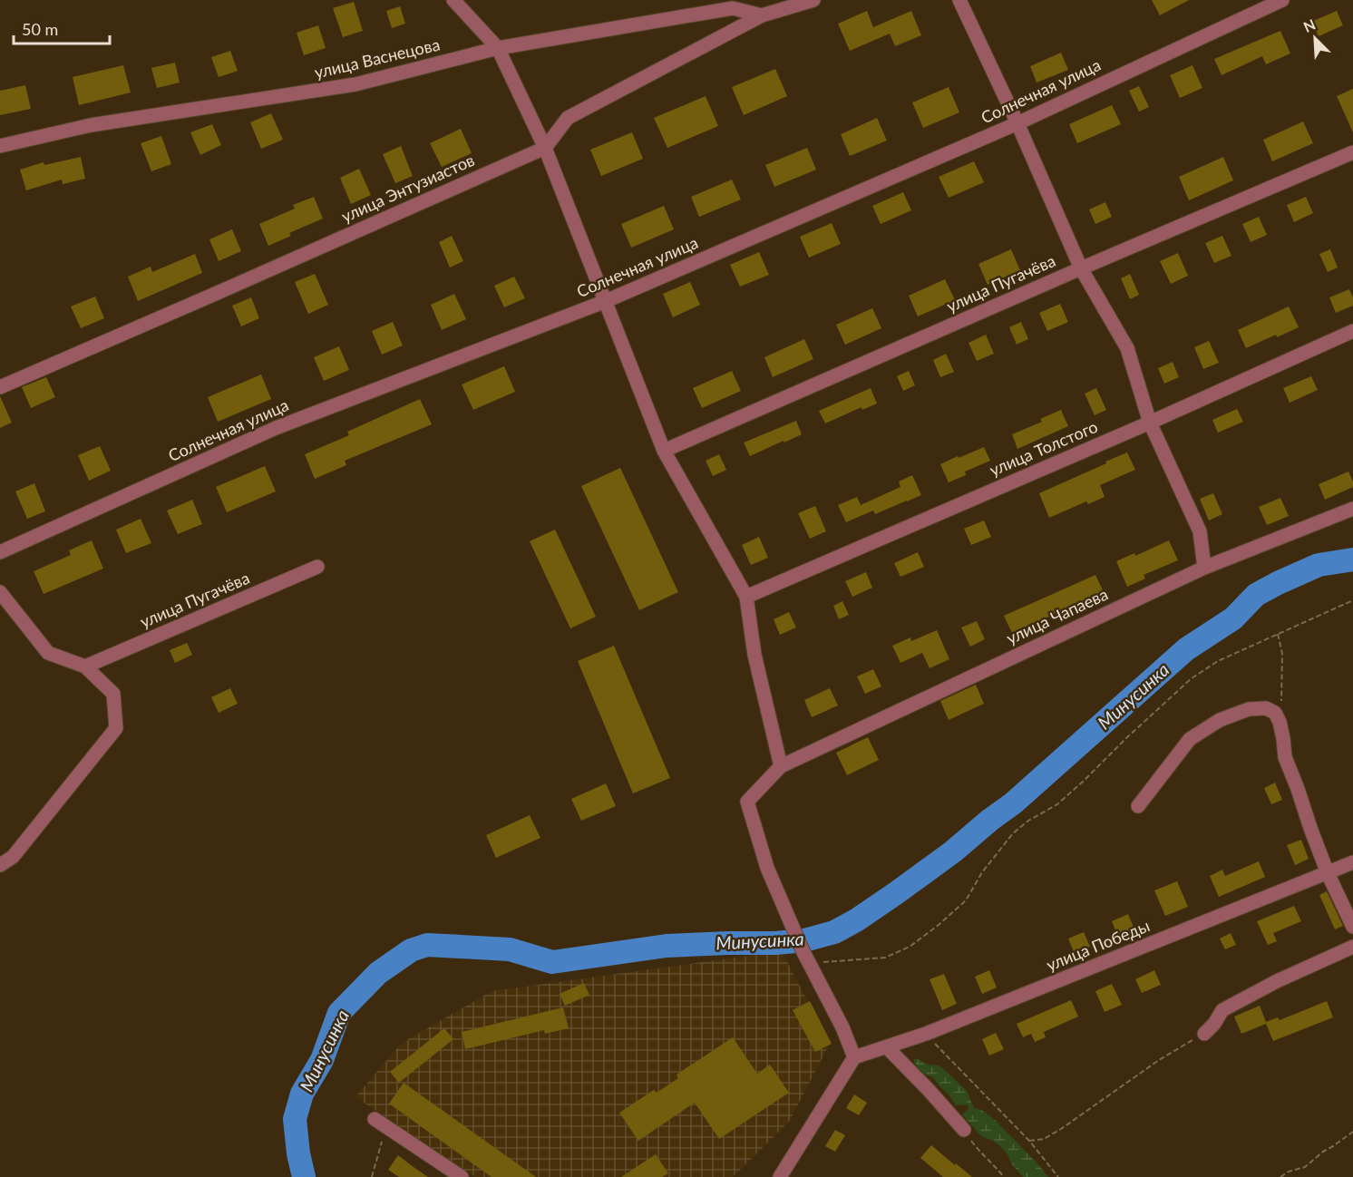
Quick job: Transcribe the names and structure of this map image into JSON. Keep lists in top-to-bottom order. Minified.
{"streets":{"street":["улица Васнецова","Солнечная улица","улица Энтузиастов","улица Пугачёва","улица Толстого","улица Чапаева","улица Победы"]},"crossings":[["улица Васнецова","улица Энтузиастов"]],"water":["Минусинка"],"scale_bar":"50 m","north":"top left"}
